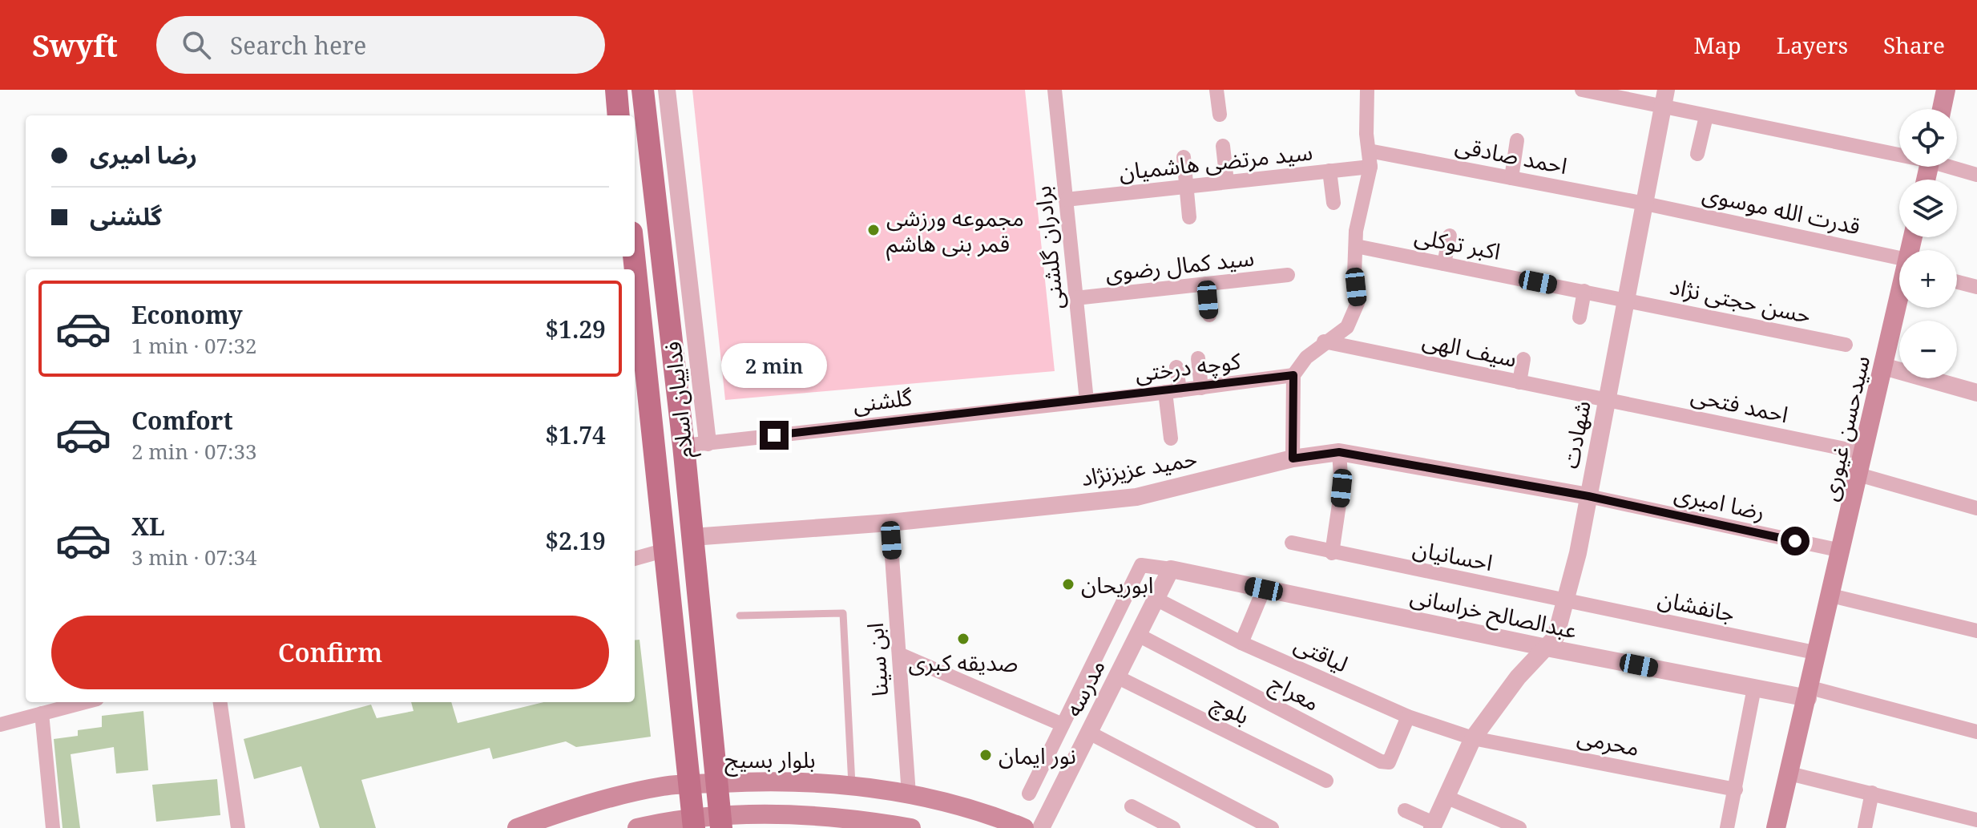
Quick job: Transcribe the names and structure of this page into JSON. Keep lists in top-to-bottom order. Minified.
{"streets":{"main road":["فداییان اسلام","سیدحسن غیوری","بلوار بسیج"],"street":["احمد صادقی","سید مرتضی هاشمیان","قدرت الله موسوی","اکبر توکلی","برادران گلشنی","سید کمال رضوی","حسن حجتی نژاد","سیف الهی","کوچه درختی","گلشنی","احمد فتحی","شهادت","حمید عزیزنژاد","رضا امیری","احسانیان","جانفشان","عبدالصالح خراسانی","لیاقتی","ابن سینا","مدرسه","معراج","بلوچ","محرمی"]},"crossings":[["احمد صادقی","قدرت الله موسوی"],["احمد صادقی","شهادت"],["سید مرتضی هاشمیان","برادران گلشنی"],["قدرت الله موسوی","شهادت"],["اکبر توکلی","حسن حجتی نژاد"],["اکبر توکلی","شهادت"],["برادران گلشنی","سید کمال رضوی"],["برادران گلشنی","کوچه درختی"],["برادران گلشنی","گلشنی"],["حسن حجتی نژاد","شهادت"],["سیف الهی","احمد فتحی"],["سیف الهی","شهادت"],["کوچه درختی","گلشنی"],["فداییان اسلام","گلشنی"],["فداییان اسلام","حمید عزیزنژاد"],["احمد فتحی","سیدحسن غیوری"],["احمد فتحی","شهادت"],["سیدحسن غیوری","رضا امیری"],["سیدحسن غیوری","جانفشان"],["سیدحسن غیوری","عبدالصالح خراسانی"],["شهادت","حمید عزیزنژاد"],["شهادت","رضا امیری"],["شهادت","احسانیان"],["شهادت","جانفشان"],["شهادت","عبدالصالح خراسانی"],["شهادت","لیاقتی"],["شهادت","محرمی"],["حمید عزیزنژاد","رضا امیری"],["حمید عزیزنژاد","ابن سینا"],["احسانیان","جانفشان"],["عبدالصالح خراسانی","مدرسه"],["لیاقتی","مدرسه"],["لیاقتی","معراج"],["لیاقتی","محرمی"],["ابن سینا","بلوار بسیج"],["مدرسه","معراج"],["مدرسه","بلوچ"]],"places":["مجموعه ورزشی قمر بنی هاشم","ابوریحان","صدیقه کبری","نور ایمان"],"page":{"header":"Swyft","search":"Search here","nav":["Map","Layers","Share"],"map_buttons":["+","−"],"banner":["رضا امیری","گلشنی"],"list":[{"name":"Economy","note":"1 min · 07:32","value":"$1.29"},{"name":"Comfort","note":"2 min · 07:33","value":"$1.74"},{"name":"XL","note":"3 min · 07:34","value":"$2.19"}],"bubble":"2 min","buttons":"Confirm"}}
